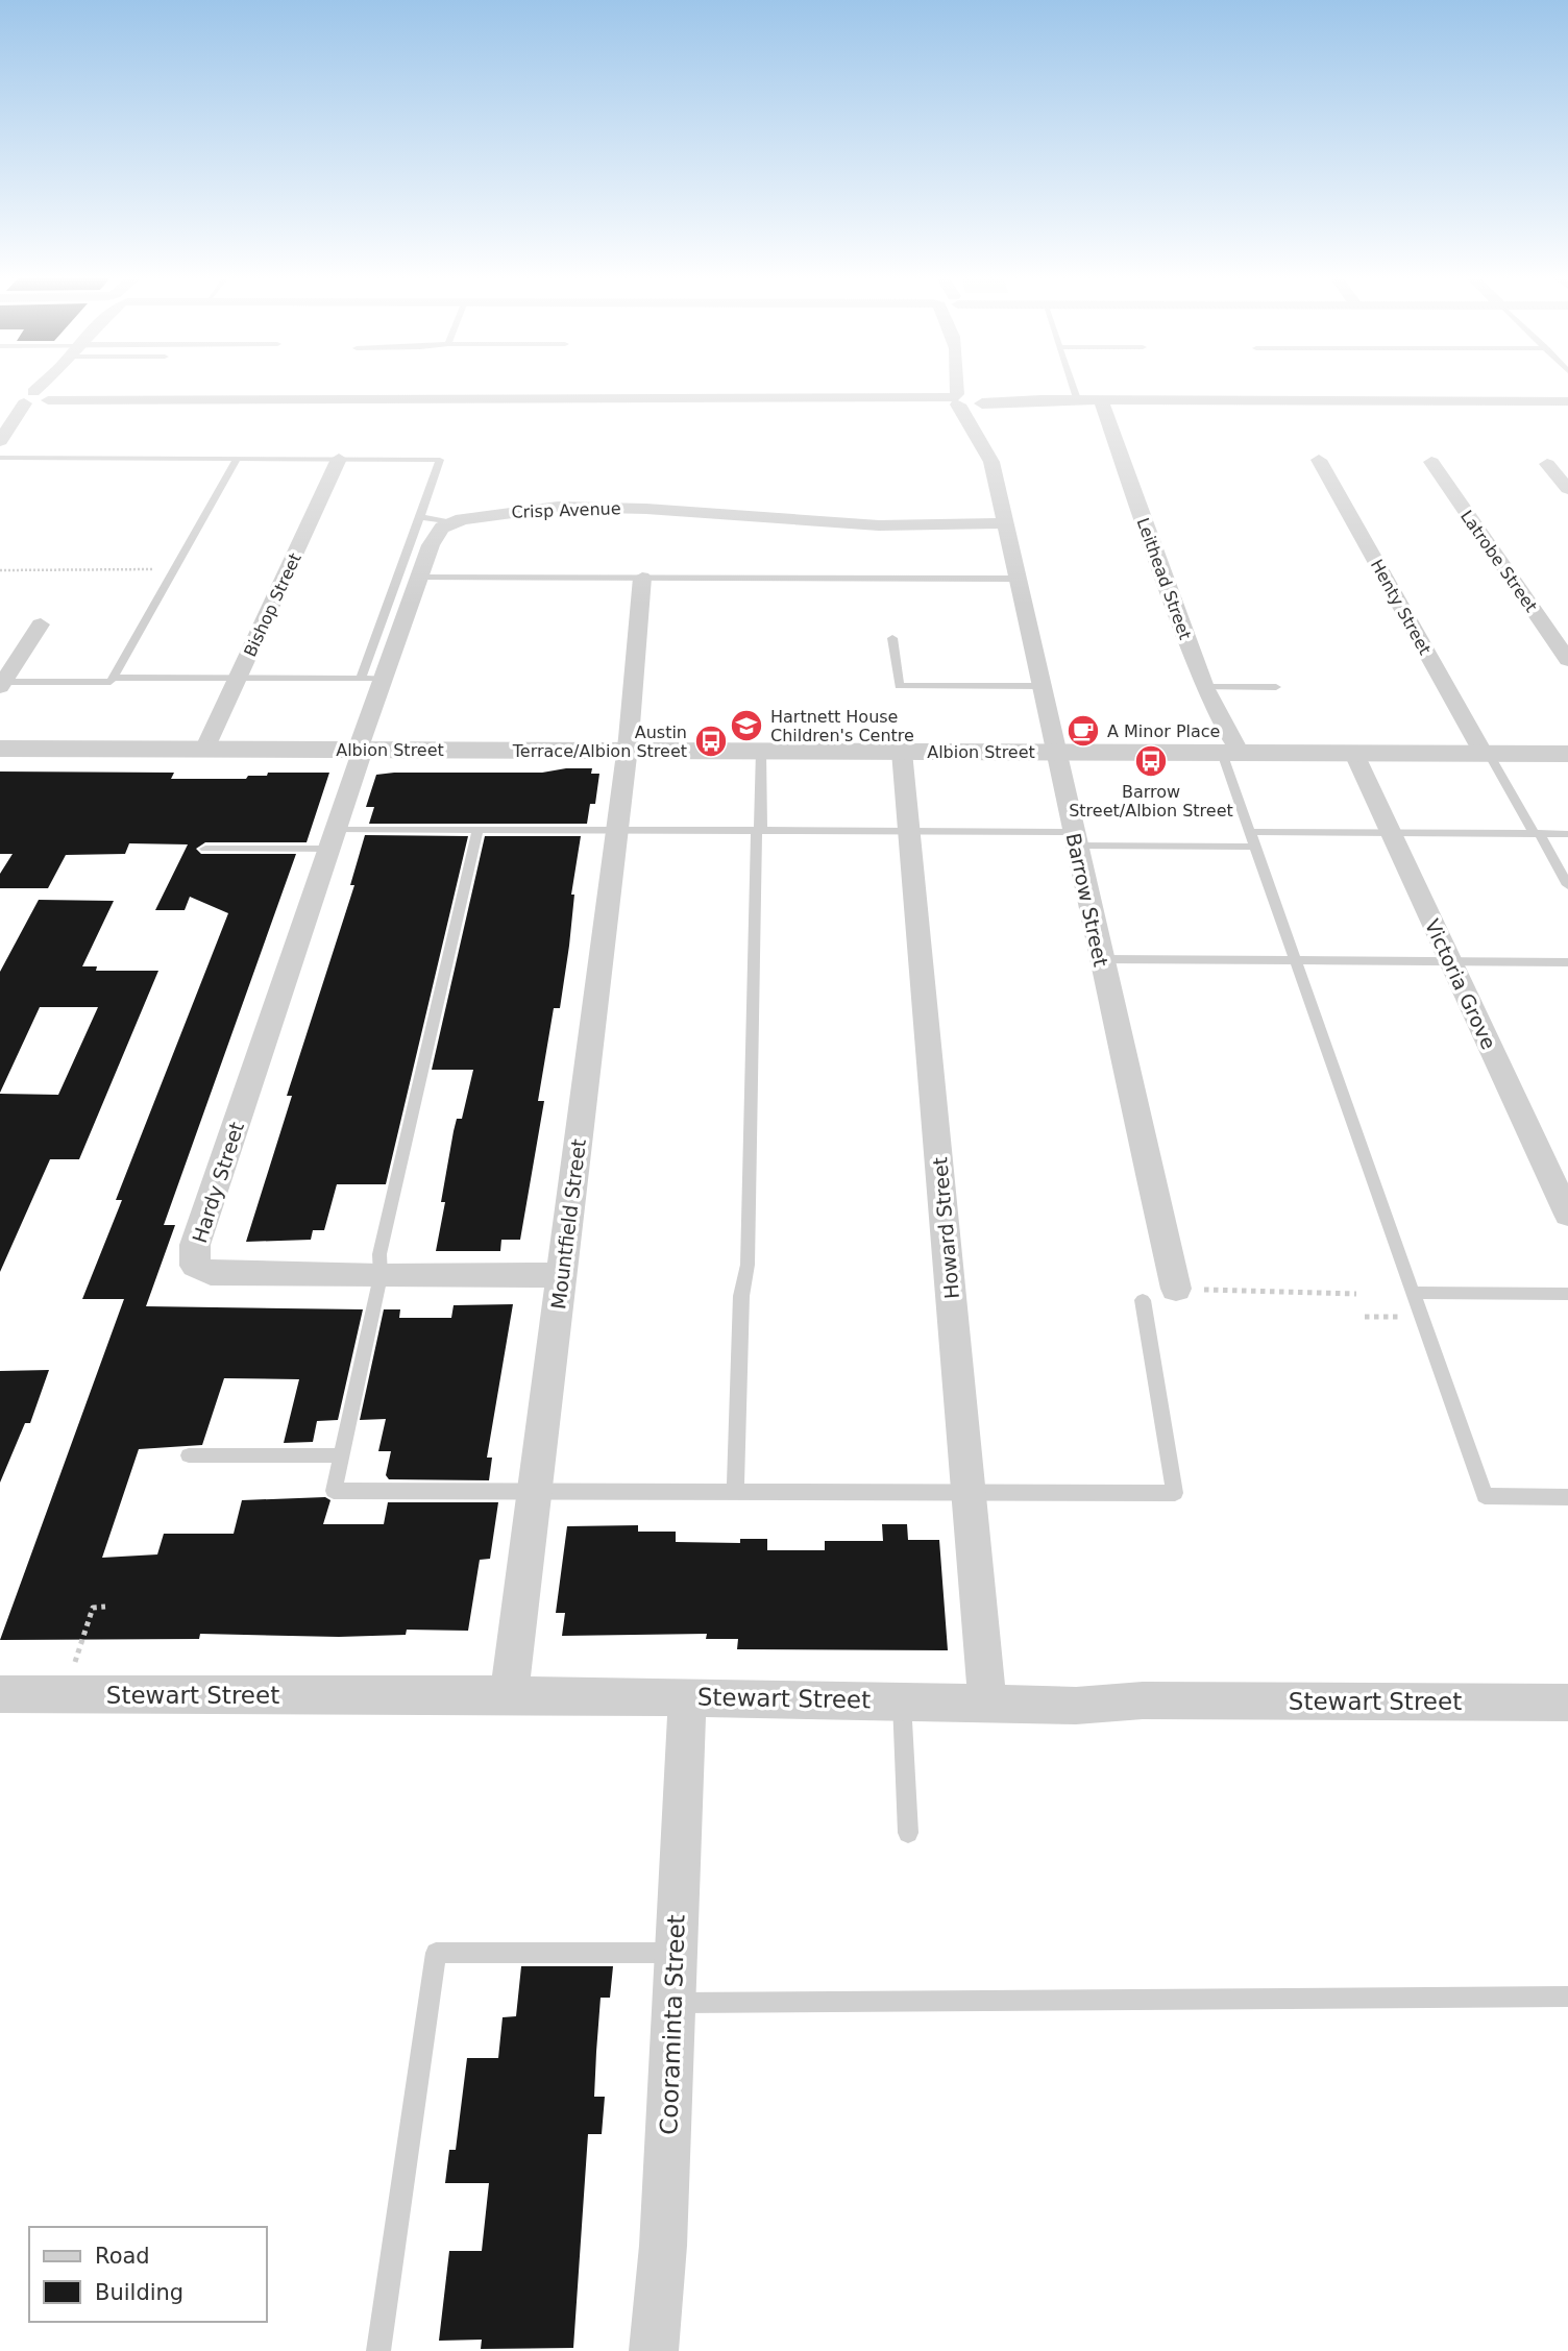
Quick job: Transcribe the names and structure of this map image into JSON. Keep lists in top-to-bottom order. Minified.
{"streets":{"street":["Crisp Avenue","Latrobe Street","Leithead Street","Bishop Street","Henty Street","Albion Street","Barrow Street","Victoria Grove","Hardy Street","Mountfield Street","Howard Street","Stewart Street","Cooraminta Street"]},"crossings":[["Crisp Avenue","Barrow Street"],["Leithead Street","Albion Street"],["Bishop Street","Albion Street"],["Henty Street","Albion Street"],["Albion Street","Barrow Street"],["Albion Street","Victoria Grove"],["Albion Street","Hardy Street"],["Albion Street","Mountfield Street"],["Albion Street","Howard Street"],["Hardy Street","Mountfield Street"],["Mountfield Street","Stewart Street"],["Howard Street","Stewart Street"],["Stewart Street","Cooraminta Street"]],"places":{"school or university":["Hartnett House Children's Centre"],"cafe":["A Minor Place"],"bus stop":["Austin Terrace/Albion Street","Barrow Street/Albion Street"]},"legend":["Road","Building"]}
